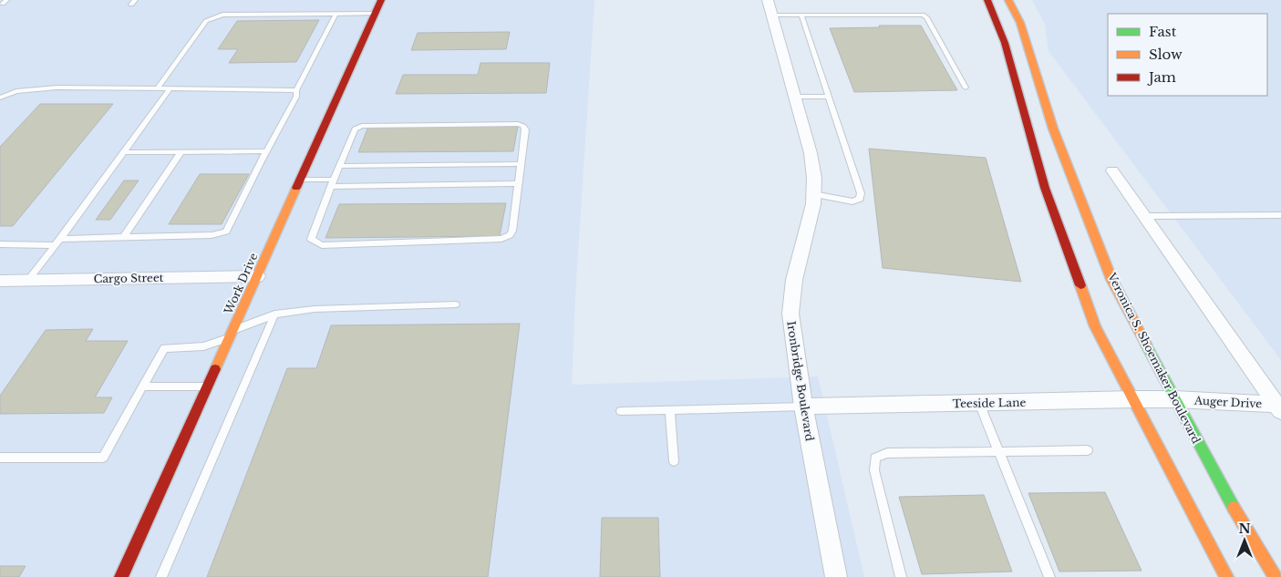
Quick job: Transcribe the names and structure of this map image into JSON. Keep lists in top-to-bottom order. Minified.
{"streets":{"street":["Cargo Street","Work Drive","Veronica S. Shoemaker Boulevard","Ironbridge Boulevard","Auger Drive","Teeside Lane"]},"crossings":[["Cargo Street","Work Drive"],["Veronica S. Shoemaker Boulevard","Auger Drive"],["Veronica S. Shoemaker Boulevard","Teeside Lane"],["Ironbridge Boulevard","Teeside Lane"],["Auger Drive","Teeside Lane"]],"legend":["Fast","Slow","Jam"],"north":"top"}
